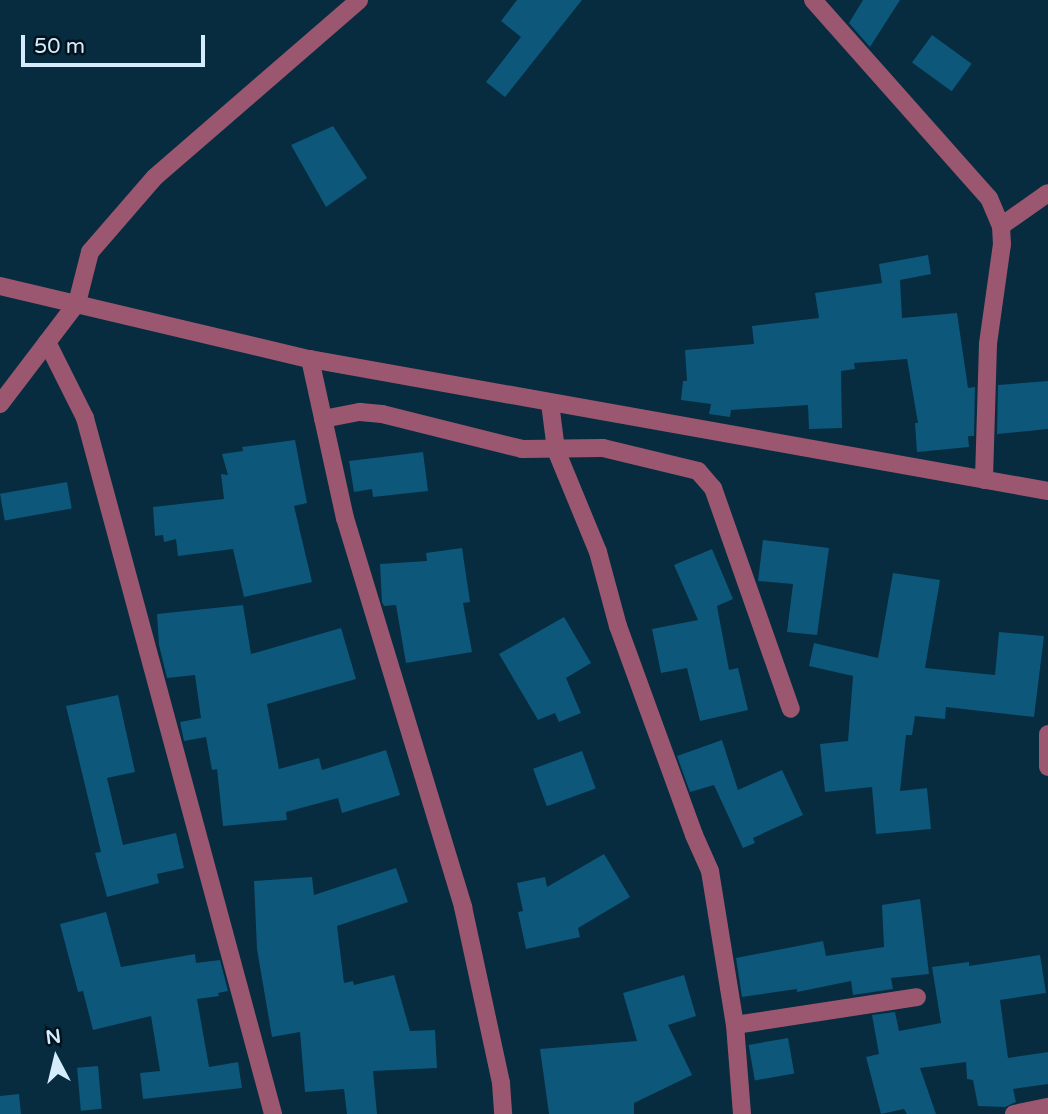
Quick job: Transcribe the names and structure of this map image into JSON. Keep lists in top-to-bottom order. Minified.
{"scale_bar":"50 m","north":"top"}
